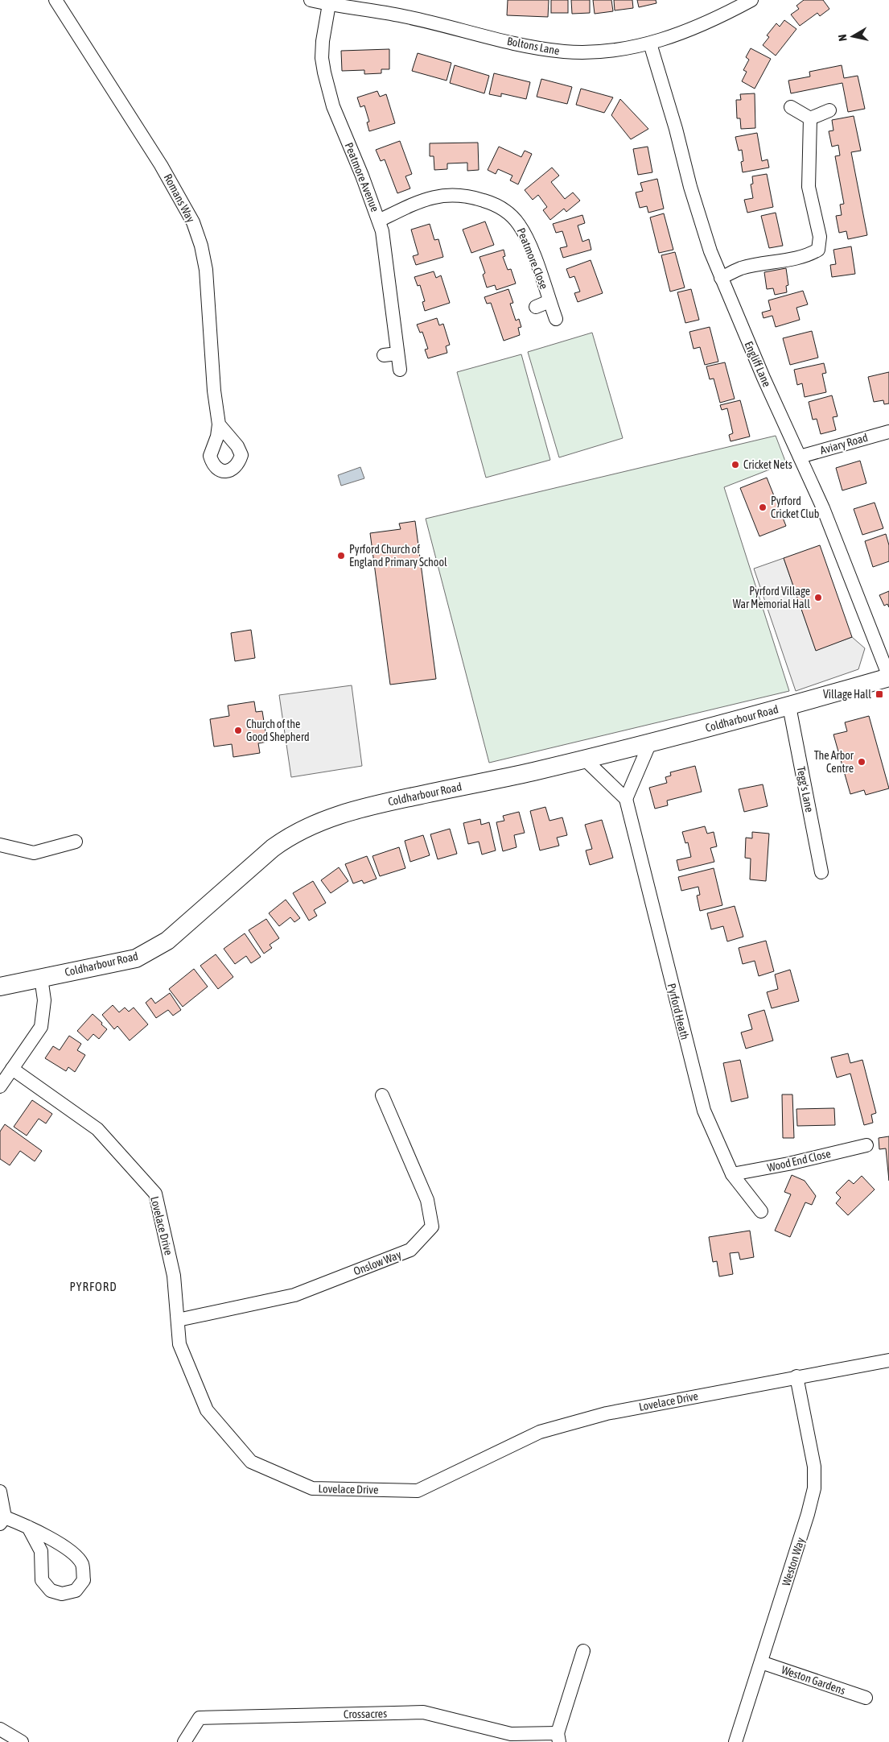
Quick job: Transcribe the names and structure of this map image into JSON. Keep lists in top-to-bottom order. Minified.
{"streets":{"main road":["Coldharbour Road"],"street":["Boltons Lane","Peatmore Avenue","Romans Way","Peatmore Close","Engliff Lane","Aviary Road","Tegg's Lane","Pyrford Heath","Wood End Close","Lovelace Drive","Onslow Way","Weston Way","Weston Gardens","Crossacres"]},"crossings":[["Boltons Lane","Peatmore Avenue"],["Boltons Lane","Engliff Lane"],["Peatmore Avenue","Peatmore Close"],["Engliff Lane","Aviary Road"],["Engliff Lane","Coldharbour Road"],["Coldharbour Road","Tegg's Lane"],["Pyrford Heath","Wood End Close"],["Lovelace Drive","Onslow Way"],["Lovelace Drive","Weston Way"],["Weston Way","Weston Gardens"]],"districts":["PYRFORD"],"places":{"other":["Cricket Nets","Pyrford Cricket Club","Pyrford Church of England Primary School","Pyrford Village War Memorial Hall","Church of the Good Shepherd","The Arbor Centre"],"transit":["Village Hall"]},"north":"left"}
